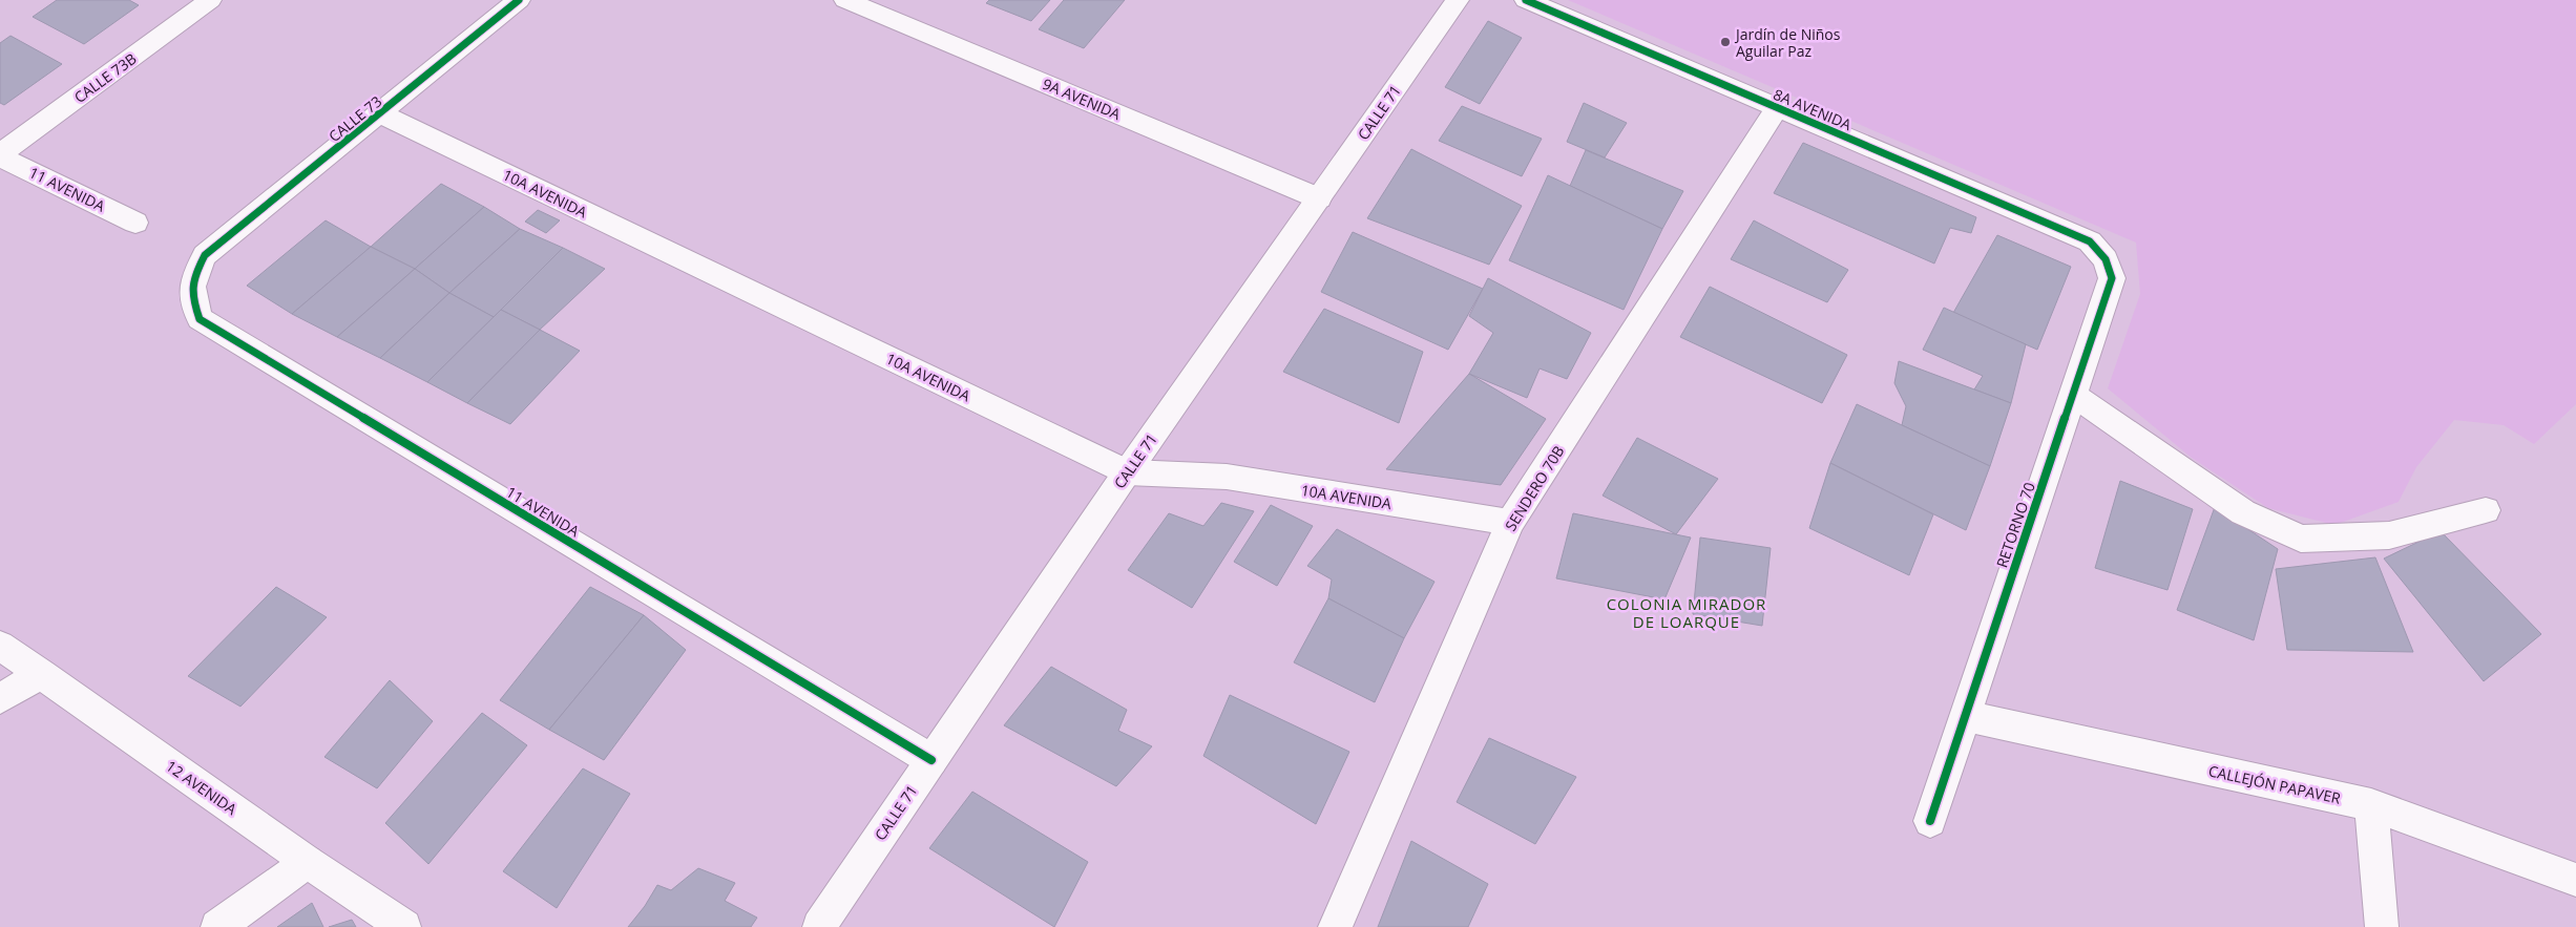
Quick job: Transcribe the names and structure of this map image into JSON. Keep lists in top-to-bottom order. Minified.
{"streets":{"street":["CALLE 73B","9A AVENIDA","8A AVENIDA","CALLE 71","CALLE 73","11 AVENIDA","10A AVENIDA","SENDERO 70B","RETORNO 70","CALLEJÓN PAPAVER","12 AVENIDA"]},"crossings":[["CALLE 73B","11 AVENIDA"],["9A AVENIDA","CALLE 71"],["8A AVENIDA","SENDERO 70B"],["8A AVENIDA","RETORNO 70"],["CALLE 71","11 AVENIDA"],["CALLE 71","10A AVENIDA"],["CALLE 73","11 AVENIDA"],["CALLE 73","10A AVENIDA"],["10A AVENIDA","SENDERO 70B"],["RETORNO 70","CALLEJÓN PAPAVER"]],"districts":["COLONIA MIRADOR DE LOARQUE"],"places":["Jardín de Niños Aguilar Paz"]}
